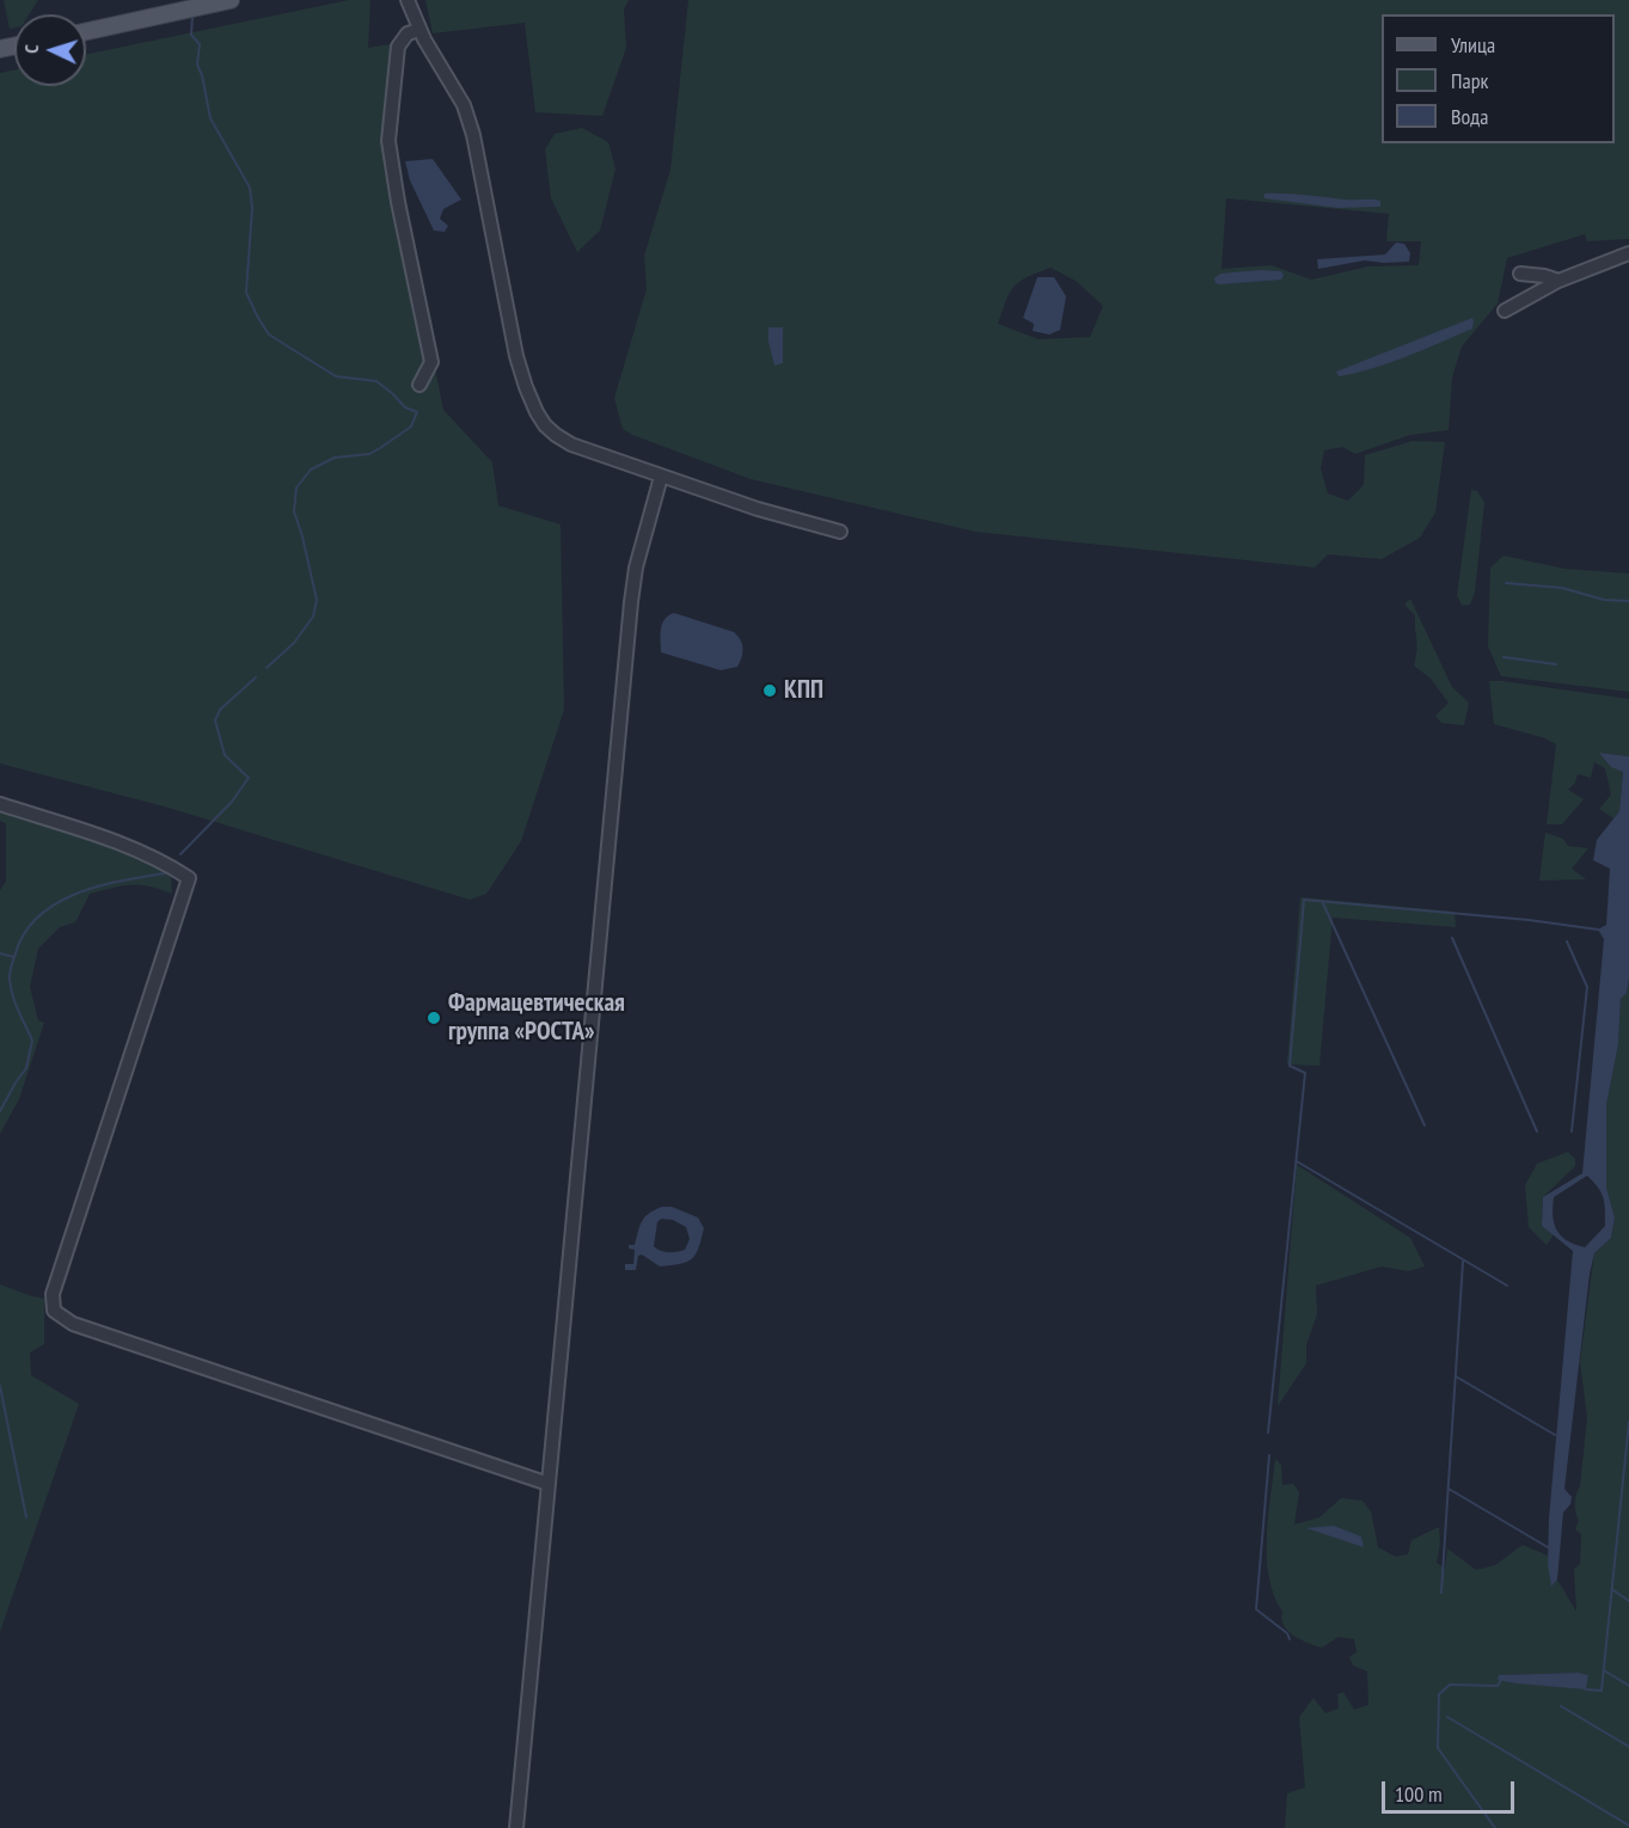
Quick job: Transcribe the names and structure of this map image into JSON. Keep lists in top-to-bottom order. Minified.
{"places":["КПП","Фармацевтическая группа «РОСТА»"],"legend":["Улица","Парк","Вода"],"scale_bar":"100 m","north":"left"}
